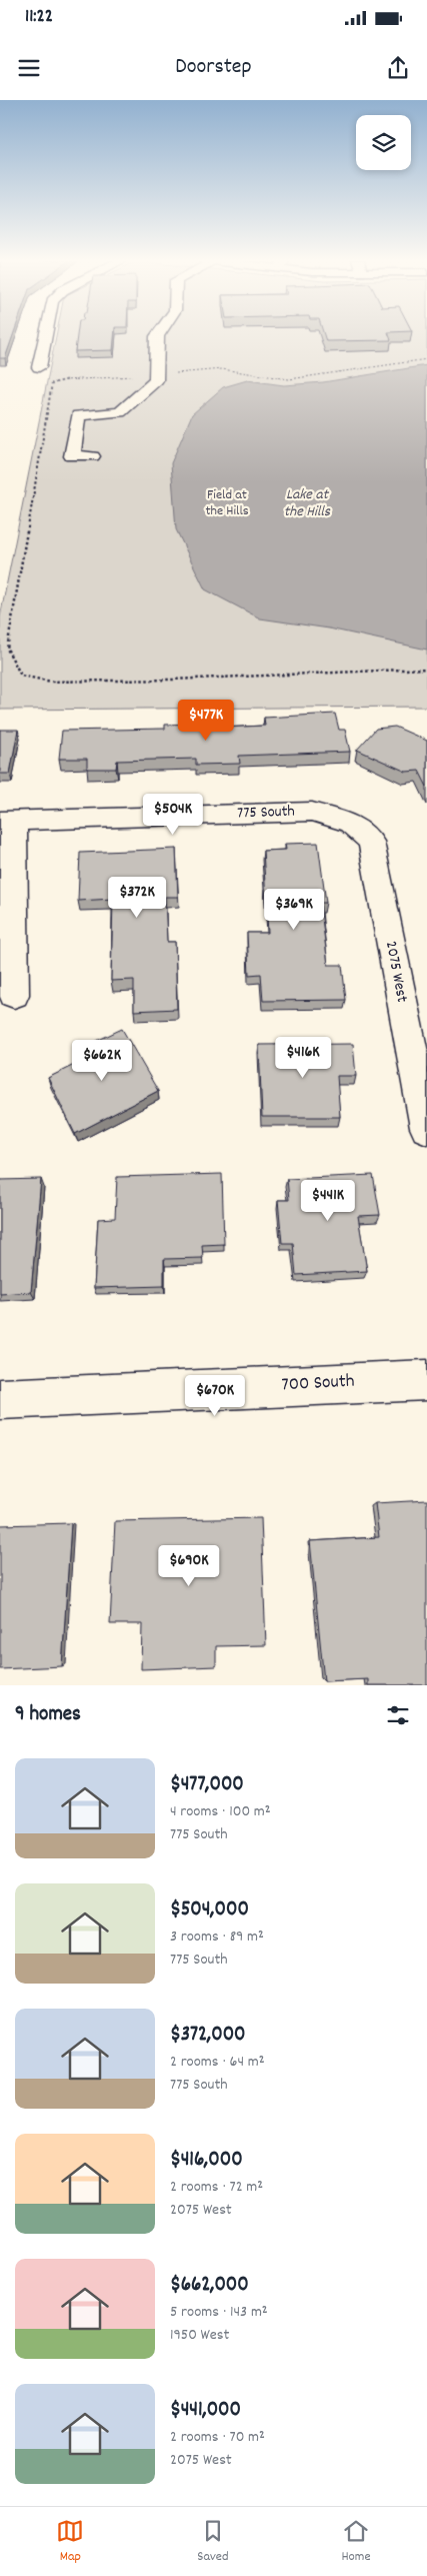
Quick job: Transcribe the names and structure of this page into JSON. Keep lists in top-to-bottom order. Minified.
{"streets":{"street":["775 South","2075 West","700 South"]},"crossings":[["775 South","2075 West"]],"water":["Lake at the Hills"],"parks":["Field at the Hills"],"page":{"status":"11:22","header":"Doorstep","price":["$477K","$504K","$372K","$369K","$416K","$662K","$441K","$670K","$690K"],"heading":"9 homes","list":[{"name":"$477,000","note":"4 rooms · 100 m² · 775 South"},{"name":"$504,000","note":"3 rooms · 89 m² · 775 South"},{"name":"$372,000","note":"2 rooms · 64 m² · 775 South"},{"name":"$416,000","note":"2 rooms · 72 m² · 2075 West"},{"name":"$662,000","note":"5 rooms · 143 m² · 1950 West"},{"name":"$441,000","note":"2 rooms · 70 m² · 2075 West"}],"tabs":["Map","Saved","Home"]}}
